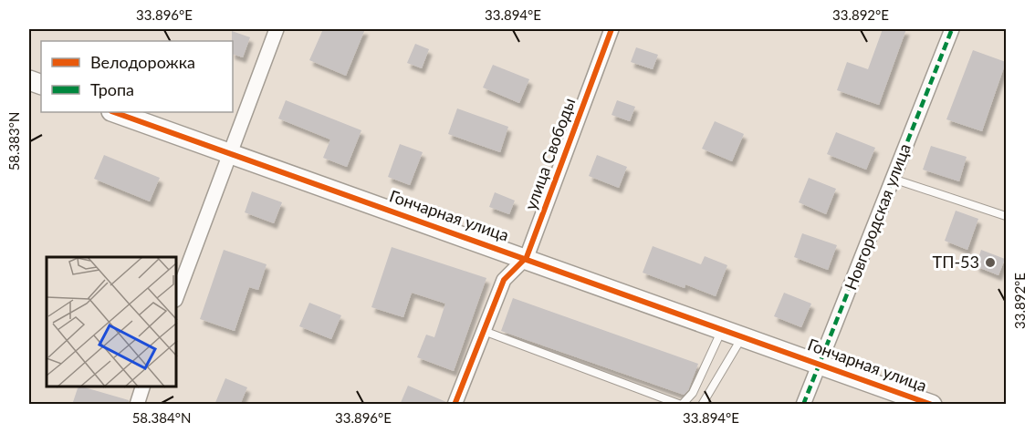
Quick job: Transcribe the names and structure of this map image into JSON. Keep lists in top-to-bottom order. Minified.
{"streets":{"street":["улица Свободы","Гончарная улица","Новгородская улица"]},"crossings":[["улица Свободы","Гончарная улица"],["Гончарная улица","Новгородская улица"]],"places":["ТП-53"],"legend":["Велодорожка","Тропа"],"coordinates":["33.896°E","33.894°E","33.892°E","58.383°N","58.384°N"]}
